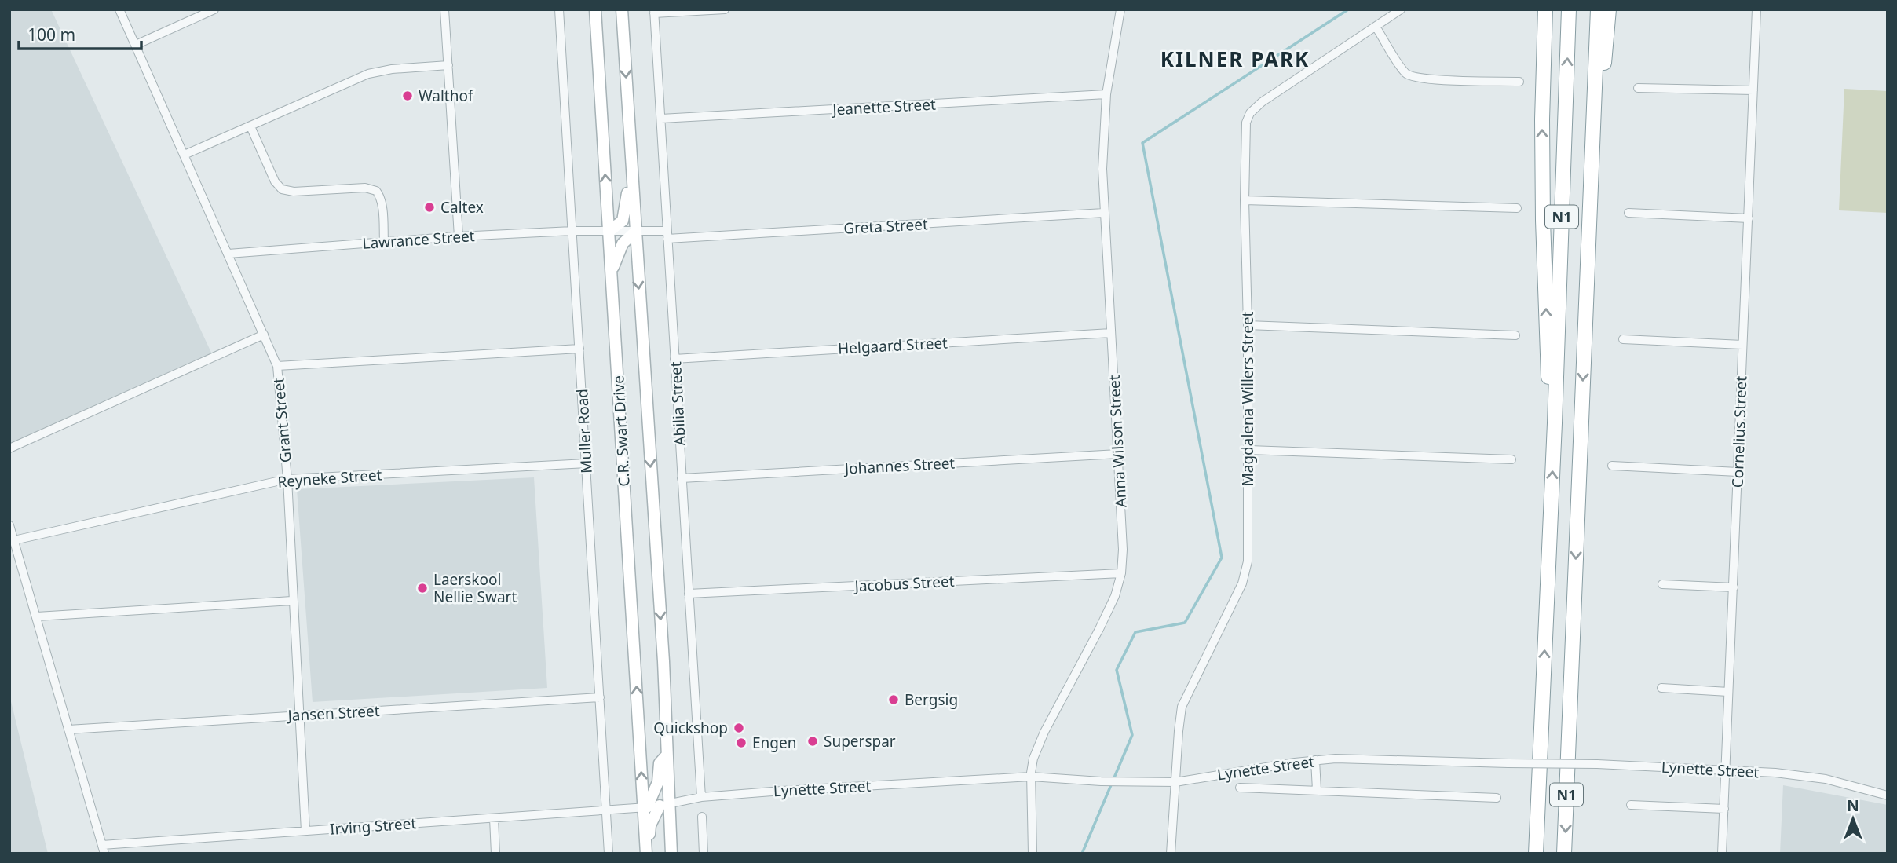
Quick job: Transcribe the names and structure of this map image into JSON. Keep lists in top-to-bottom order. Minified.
{"streets":{"highway":["N1"],"main road":["C.R. Swart Drive"],"street":["Jeanette Street","Greta Street","Lawrance Street","Helgaard Street","Magdalena Willers Street","Abilia Street","Grant Street","Muller Road","Cornelius Street","Anna Wilson Street","Johannes Street","Reyneke Street","Jacobus Street","Jansen Street","Lynette Street","Irving Street"]},"crossings":[["Jeanette Street","Abilia Street"],["Jeanette Street","Anna Wilson Street"],["Greta Street","Lawrance Street"],["Greta Street","Abilia Street"],["Greta Street","C.R. Swart Drive"],["Greta Street","Anna Wilson Street"],["Lawrance Street","Grant Street"],["Lawrance Street","Muller Road"],["Lawrance Street","C.R. Swart Drive"],["Helgaard Street","Abilia Street"],["Helgaard Street","Anna Wilson Street"],["Magdalena Willers Street","Lynette Street"],["Abilia Street","Johannes Street"],["Abilia Street","Jacobus Street"],["Abilia Street","Lynette Street"],["Grant Street","Reyneke Street"],["Grant Street","Jansen Street"],["Grant Street","Irving Street"],["Muller Road","Reyneke Street"],["Muller Road","Jansen Street"],["Muller Road","Irving Street"],["C.R. Swart Drive","Lynette Street"],["C.R. Swart Drive","Irving Street"],["Cornelius Street","Lynette Street"],["Anna Wilson Street","Johannes Street"],["Anna Wilson Street","Jacobus Street"],["Anna Wilson Street","Lynette Street"],["Lynette Street","Irving Street"]],"districts":["KILNER PARK"],"places":["Walthof","Caltex","Laerskool Nellie Swart","Bergsig","Quickshop","Superspar","Engen"],"scale_bar":"100 m","north":"top"}
